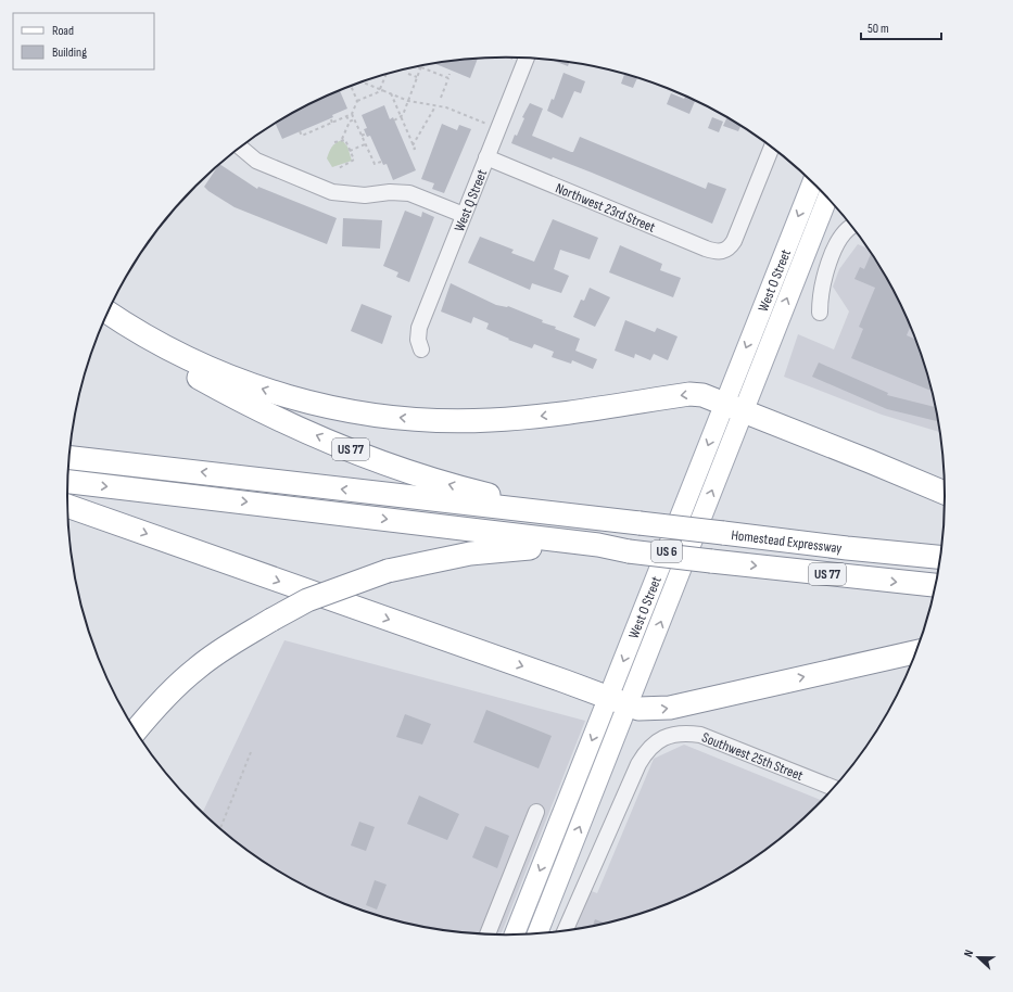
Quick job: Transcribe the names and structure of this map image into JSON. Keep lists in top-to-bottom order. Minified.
{"streets":{"highway":["US 77","Homestead Expressway"],"main road":["West O Street","US 6"],"street":["West Q Street","Northwest 23rd Street","Southwest 25th Street"]},"crossings":[["West Q Street","Northwest 23rd Street"],["US 77","Homestead Expressway"]],"legend":["Road","Building"],"scale_bar":"50 m","north":"left"}
